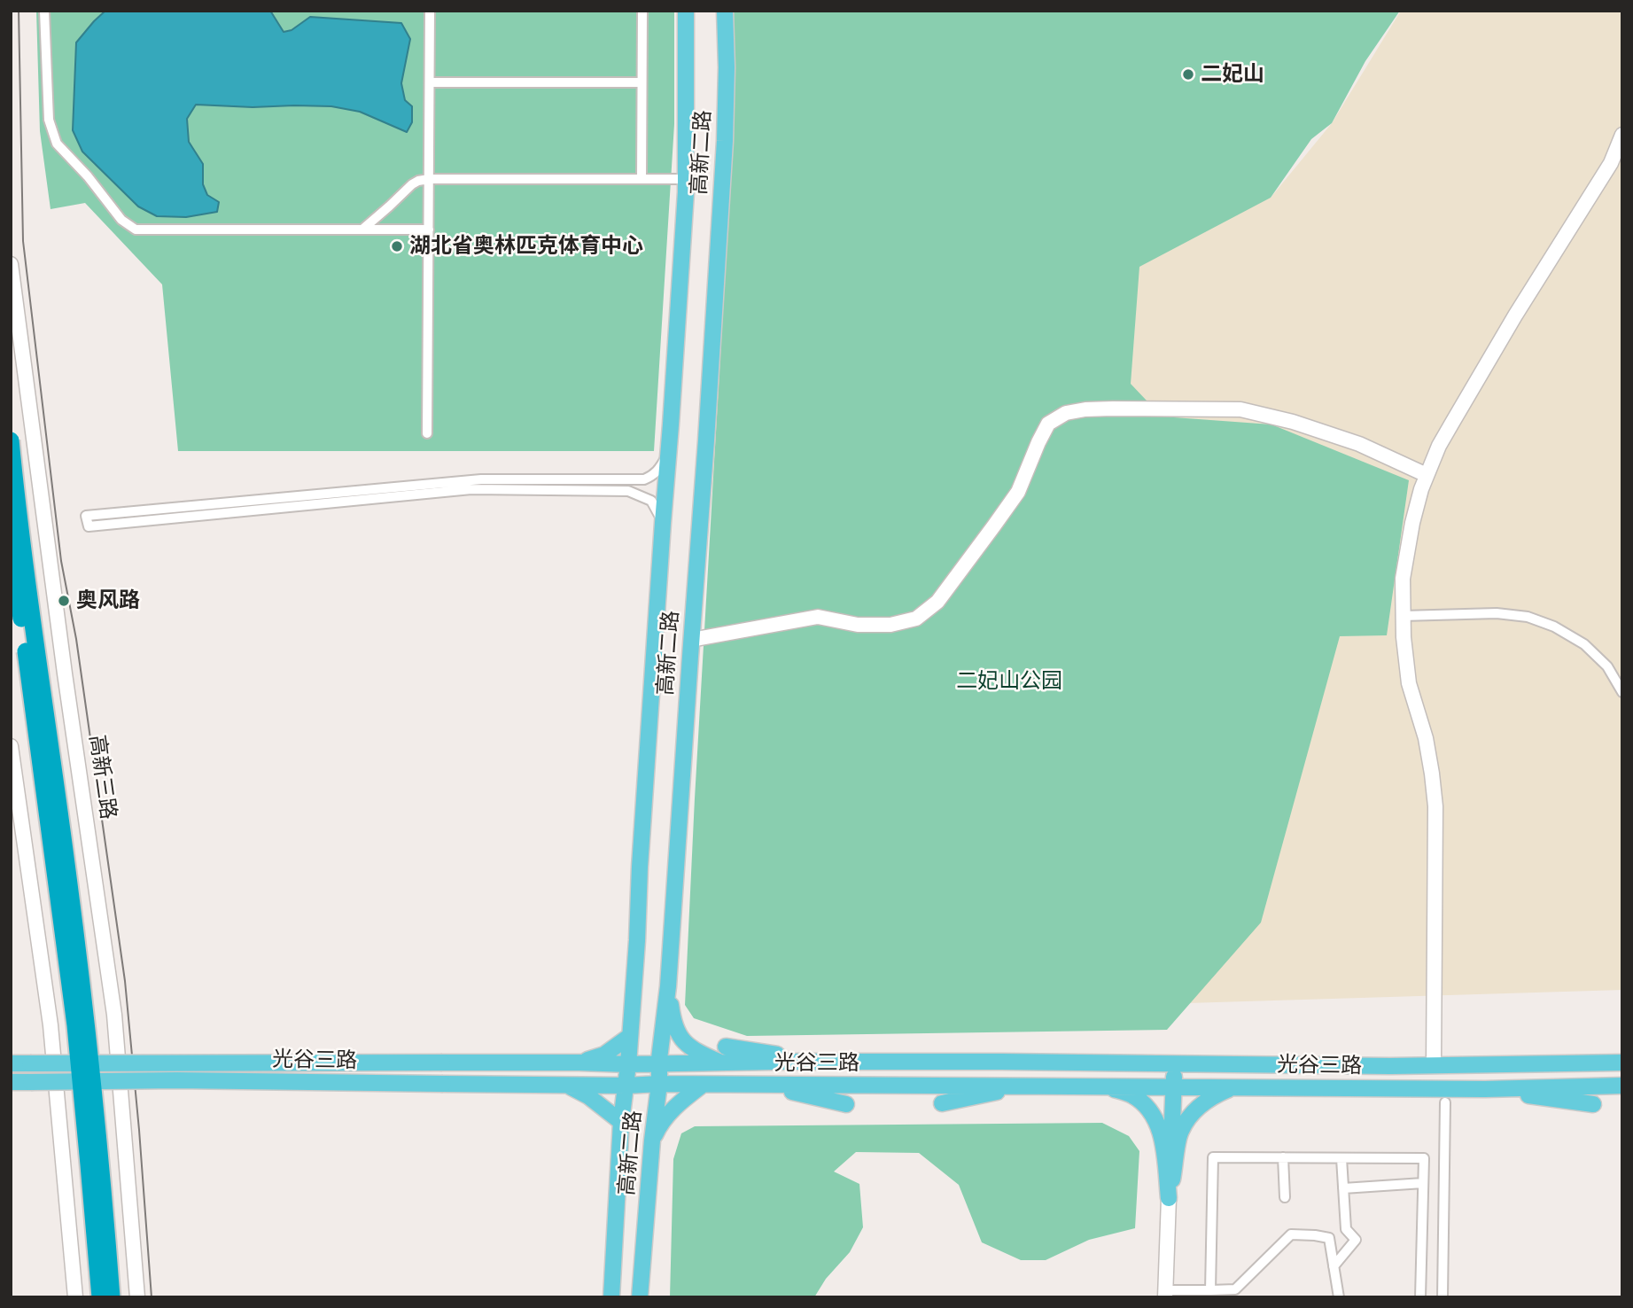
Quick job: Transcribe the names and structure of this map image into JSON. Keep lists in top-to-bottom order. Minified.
{"streets":{"main road":["高新二路","光谷三路"],"street":["高新三路"]},"crossings":[["高新二路","光谷三路"]],"parks":["二妃山公园"],"places":["二妃山","湖北省奥林匹克体育中心","奥风路"]}
